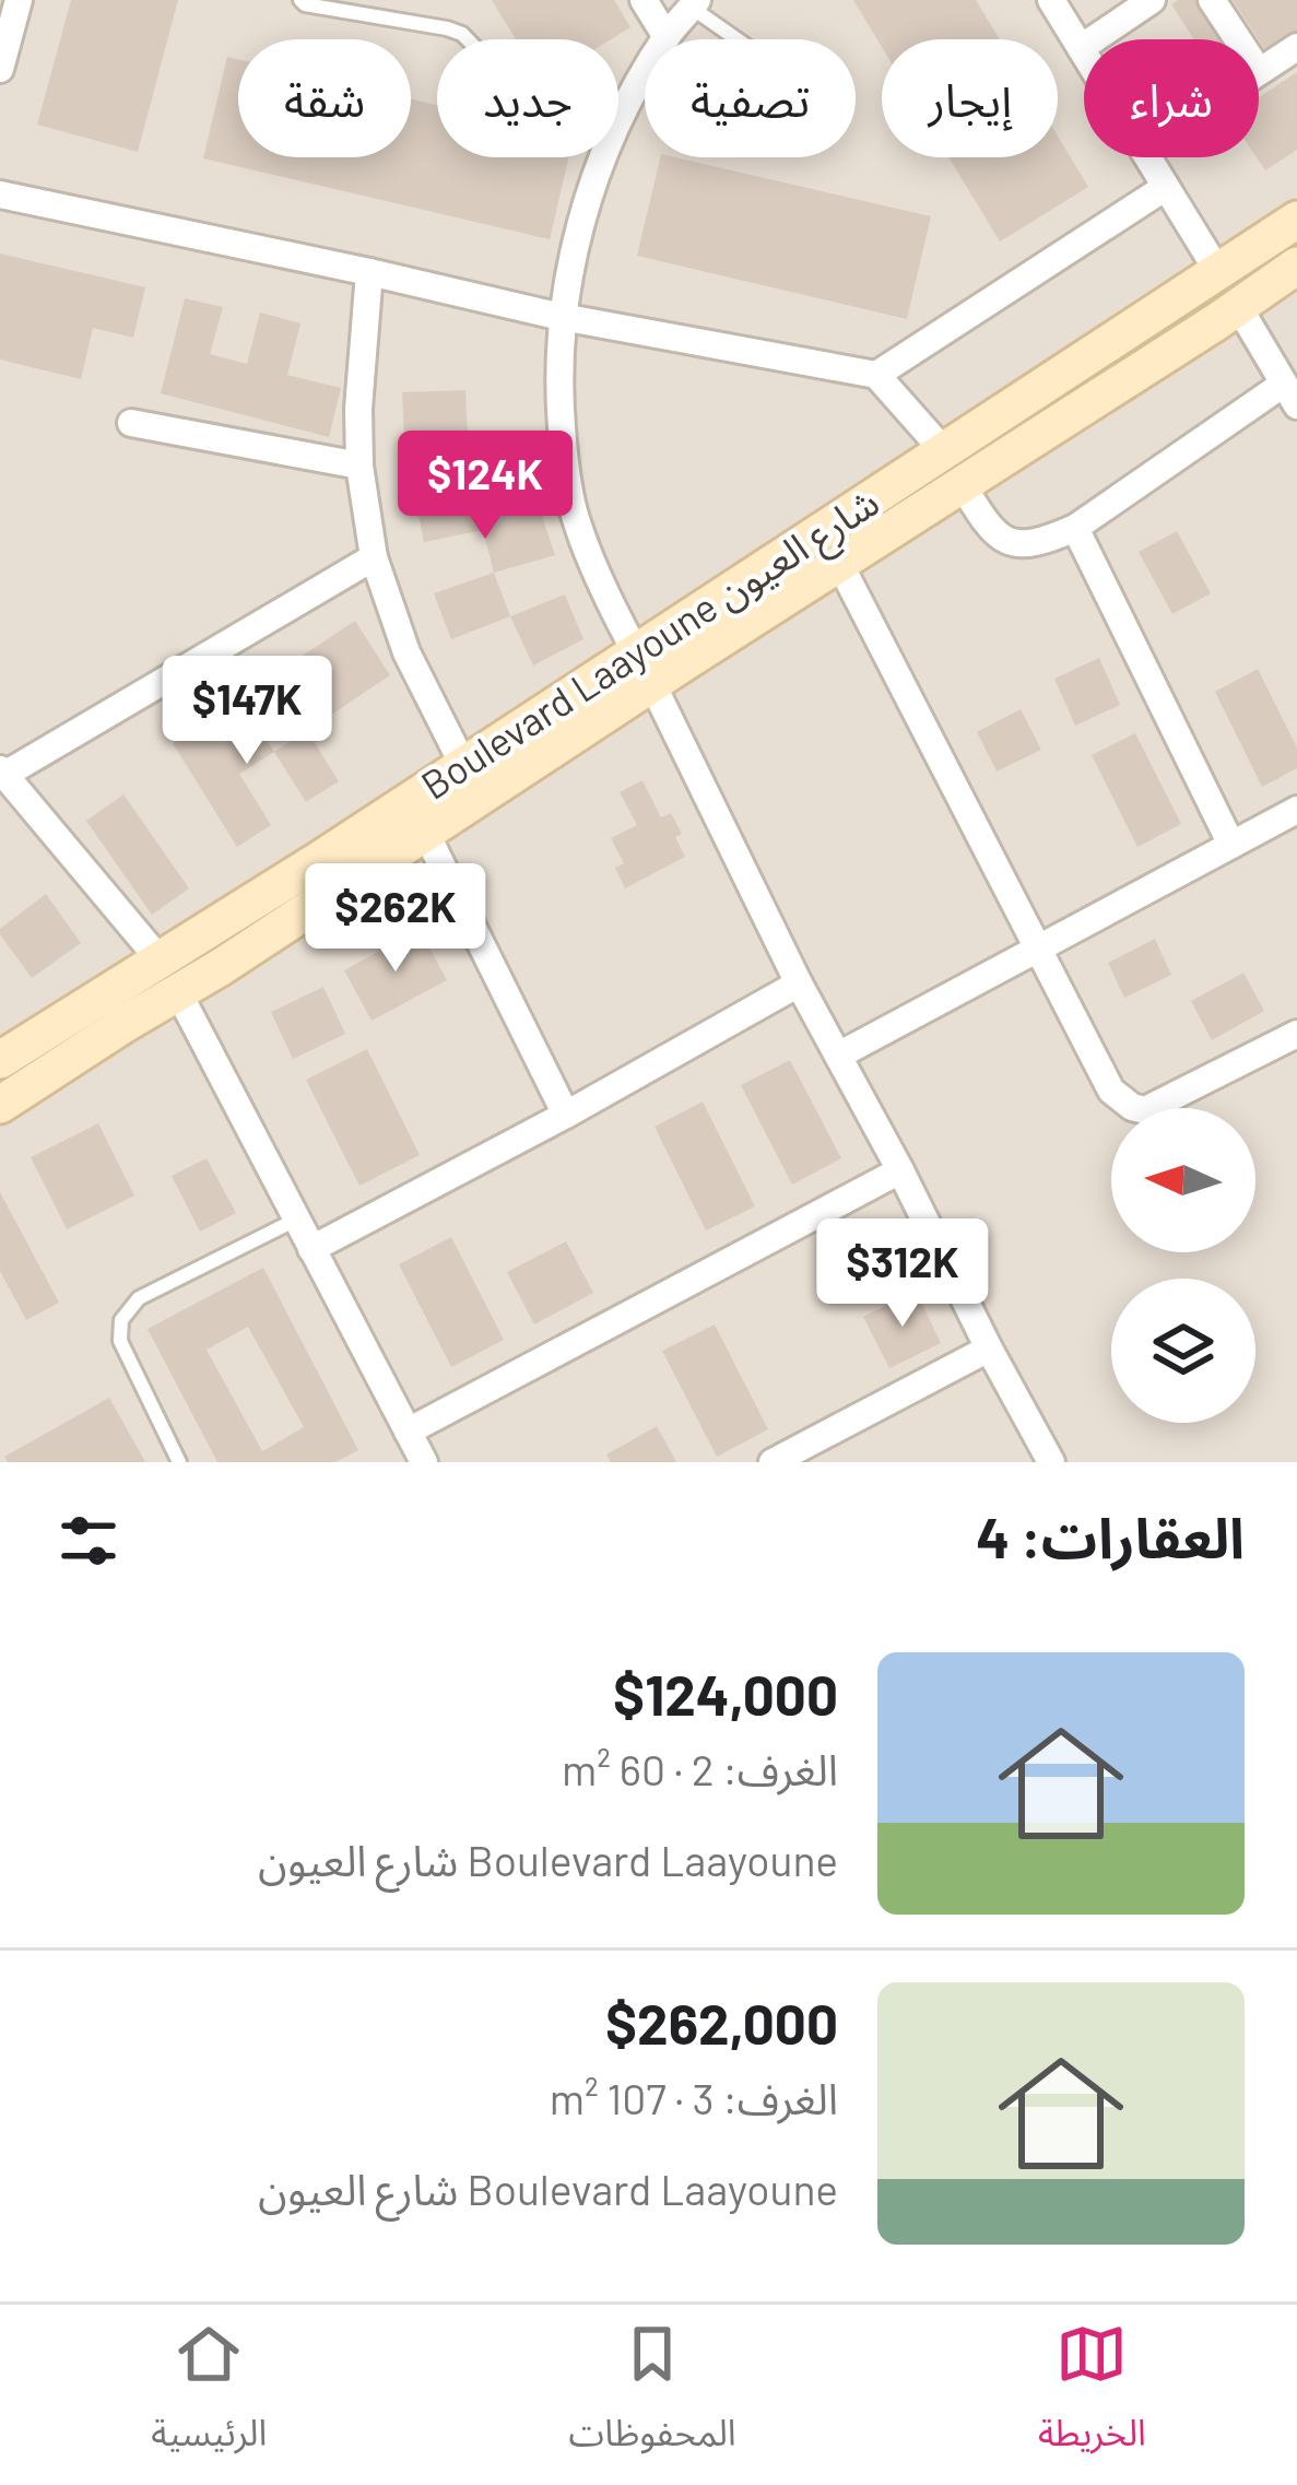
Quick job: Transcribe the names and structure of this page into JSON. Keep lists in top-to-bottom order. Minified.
{"streets":{"street":["Boulevard Laayoune شارع العيون"]},"north":"left","page":{"chip":["شراء","إيجار","تصفية","جديد","شقة"],"price":["$124K","$147K","$262K","$312K"],"heading":"العقارات: 4","list":[{"name":"$124,000","note":"الغرف: 2 · 60 m² · Boulevard Laayoune شارع العيون"},{"name":"$262,000","note":"الغرف: 3 · 107 m² · Boulevard Laayoune شارع العيون"}],"tabs":["الخريطة","المحفوظات","الرئيسية"]}}
